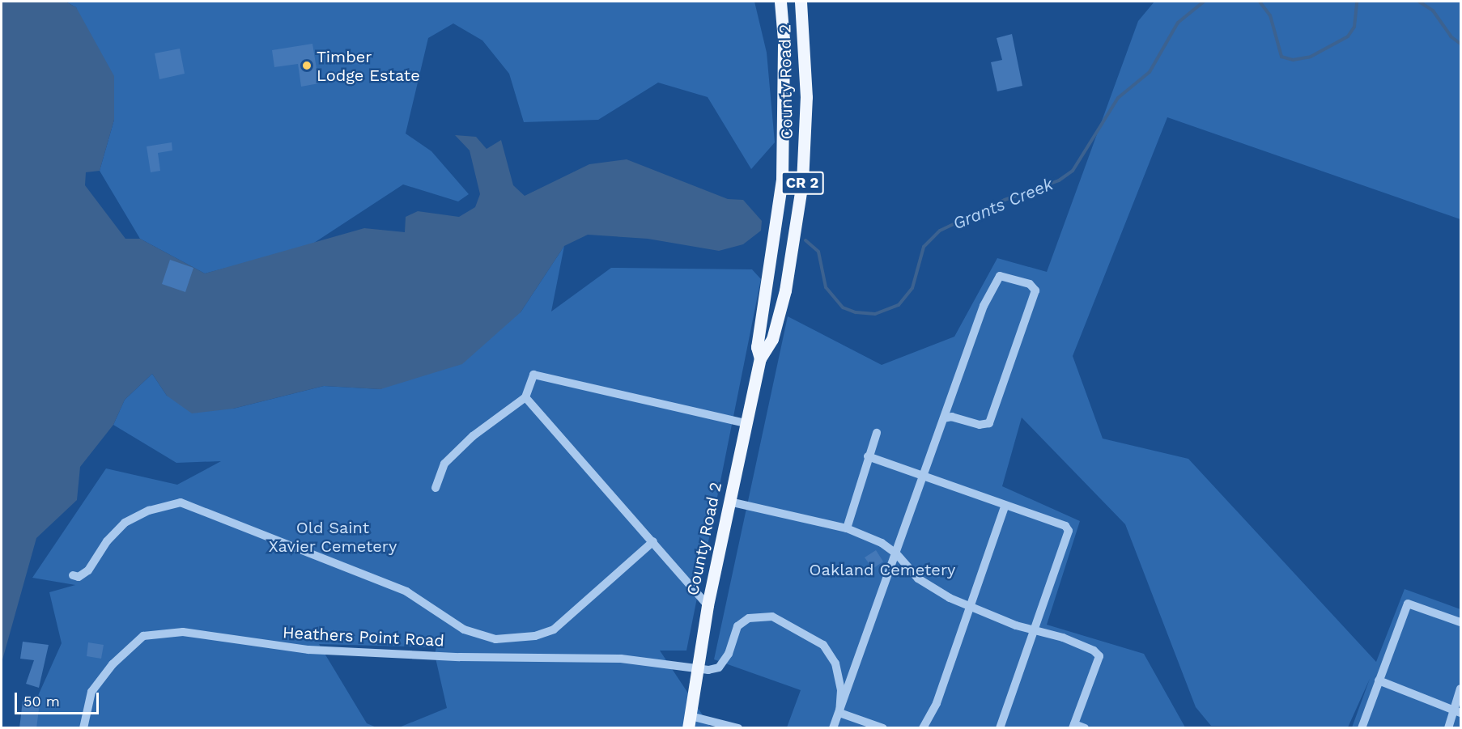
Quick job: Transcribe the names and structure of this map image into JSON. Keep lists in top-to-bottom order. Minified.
{"streets":{"main road":["County Road 2","CR 2"],"street":["Heathers Point Road"]},"crossings":[["County Road 2","Heathers Point Road"]],"water":["Grants Creek"],"parks":["Old Saint Xavier Cemetery","Oakland Cemetery"],"places":["Timber Lodge Estate"],"scale_bar":"50 m"}
